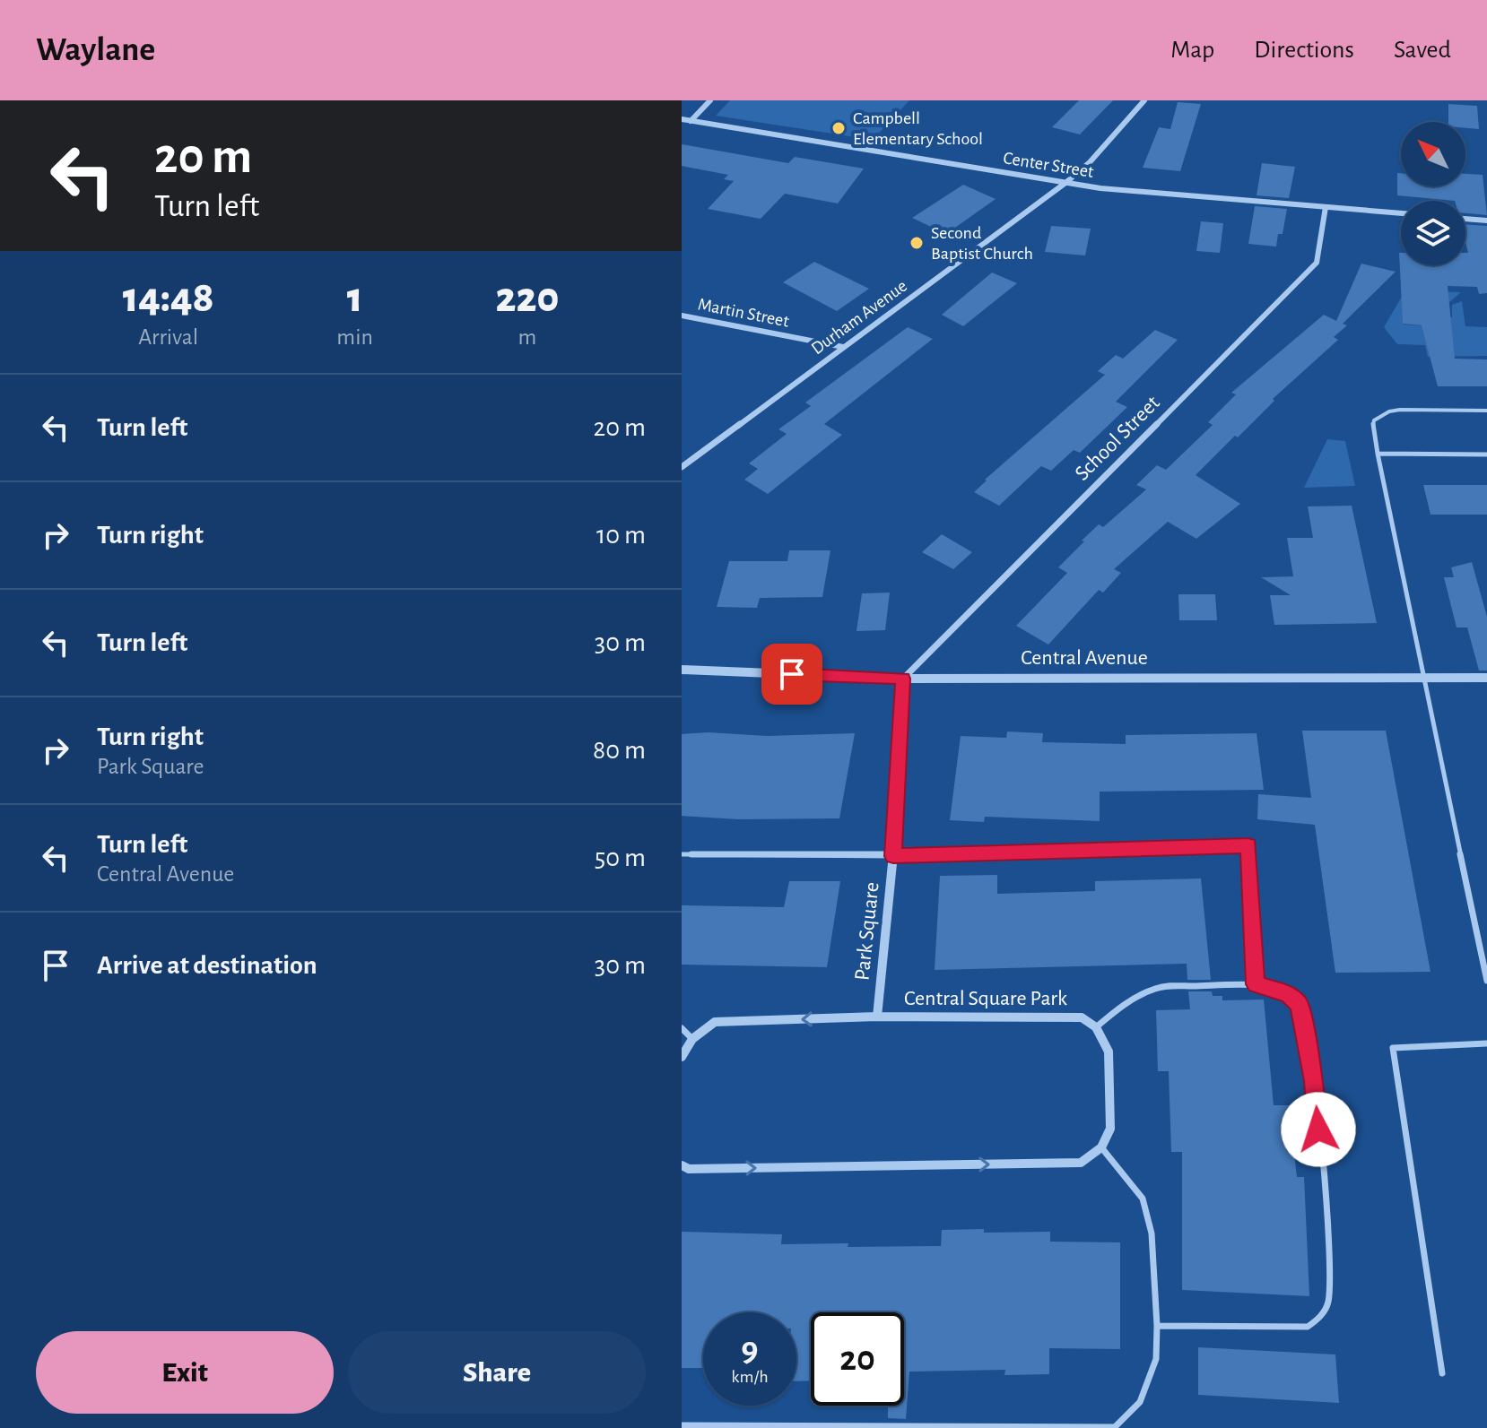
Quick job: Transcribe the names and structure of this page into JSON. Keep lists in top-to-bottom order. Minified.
{"streets":{"street":["Center Street","Martin Street","Durham Avenue","School Street","Central Avenue","Park Square","Central Square Park"]},"crossings":[["Center Street","Durham Avenue"],["Center Street","School Street"],["Martin Street","Durham Avenue"],["School Street","Central Avenue"],["School Street","Park Square"],["Central Avenue","Park Square"],["Park Square","Central Square Park"]],"one_way":["Central Square Park"],"places":["Campbell Elementary School","Second Baptist Church"],"north":"top left","page":{"header":"Waylane","nav":["Map","Directions","Saved"],"turn":["20 m","Turn left"],"eta":["14:48","Arrival","1","min","220","m"],"list":[{"name":"Turn left","value":"20 m"},{"name":"Turn right","value":"10 m"},{"name":"Turn left","value":"30 m"},{"name":"Turn right","note":"Park Square","value":"80 m"},{"name":"Turn left","note":"Central Avenue","value":"50 m"},{"name":"Arrive at destination","value":"30 m"}],"speed":"9 km/h","limit":"20","buttons":["Exit","Share"]}}
